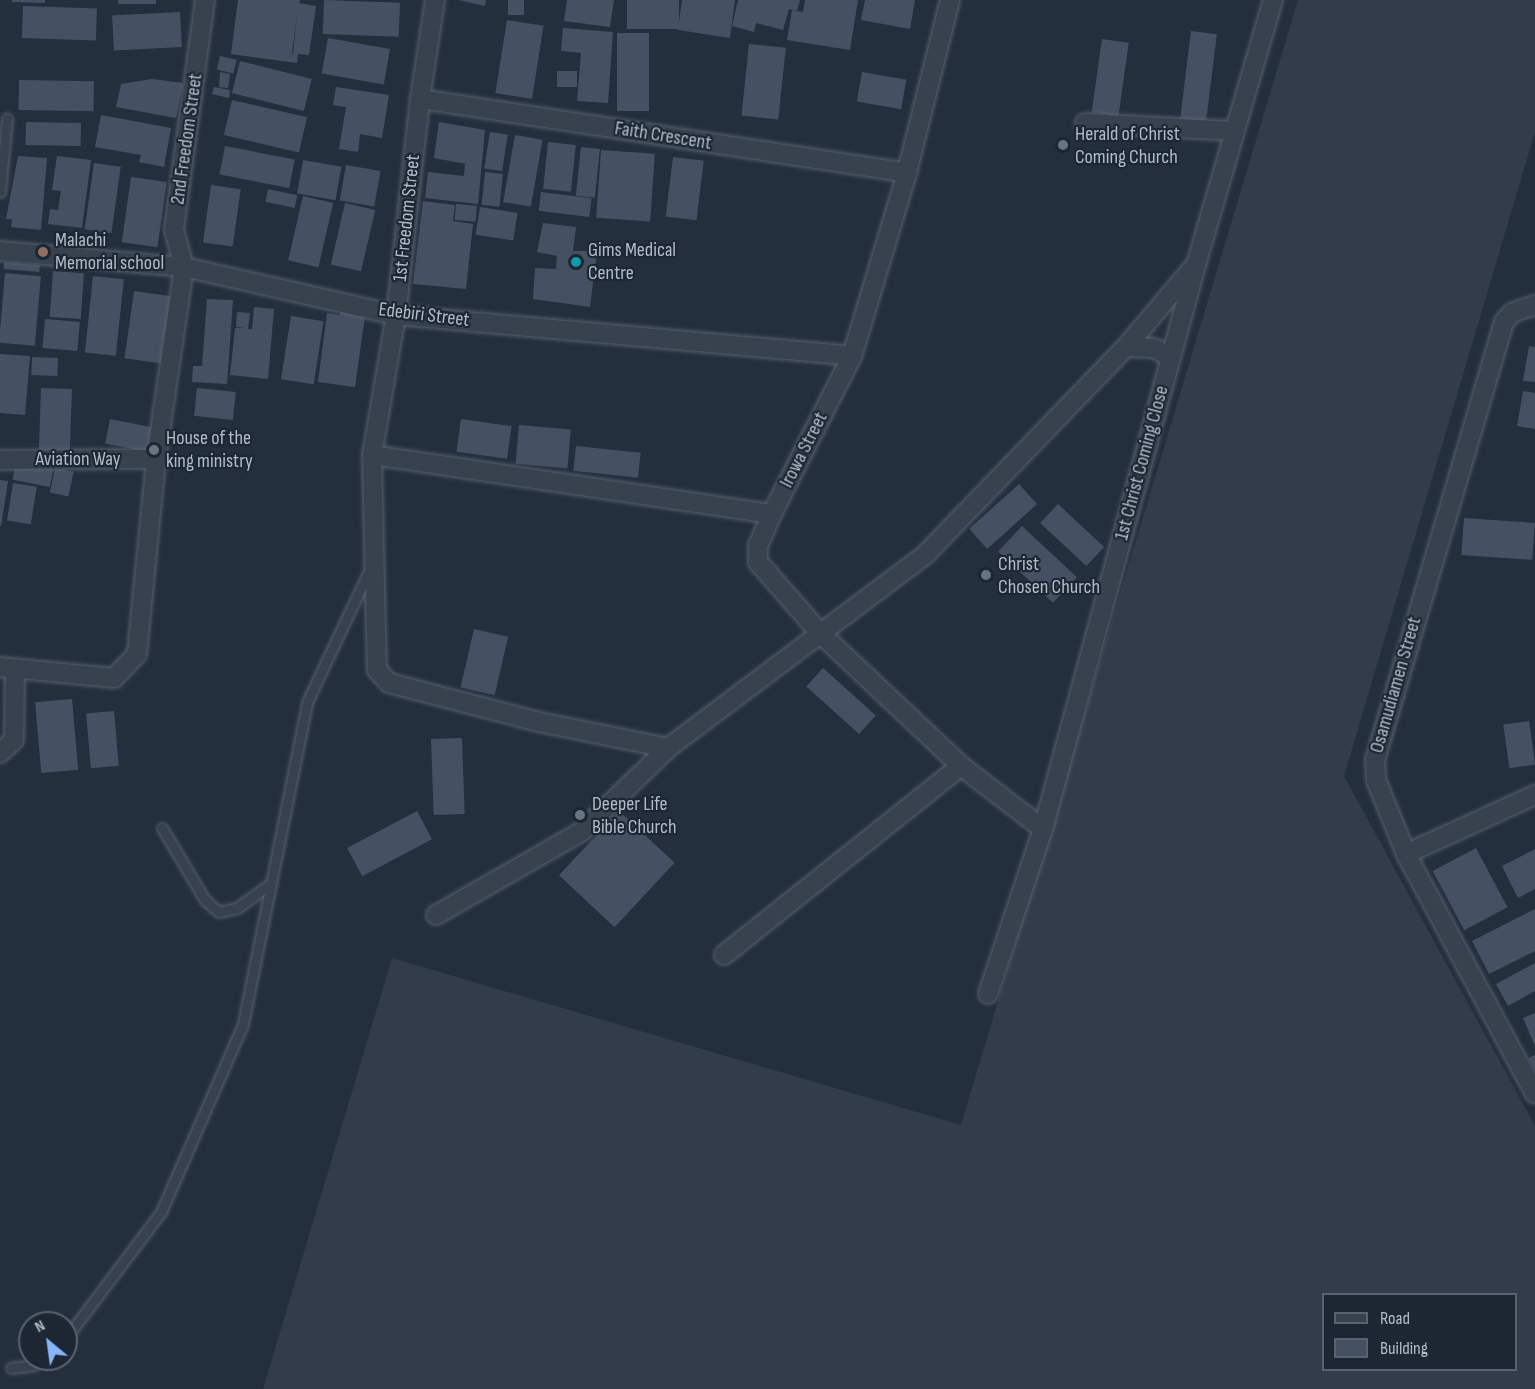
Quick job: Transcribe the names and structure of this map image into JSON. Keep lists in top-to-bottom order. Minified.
{"streets":{"street":["Faith Crescent","2nd Freedom Street","1st Freedom Street","Edebiri Street","Irowa Street","Aviation Way","1st Christ Coming Close","Osamudiamen Street"]},"crossings":[["Faith Crescent","1st Freedom Street"],["Faith Crescent","Irowa Street"],["2nd Freedom Street","Edebiri Street"],["2nd Freedom Street","Aviation Way"],["1st Freedom Street","Edebiri Street"],["Edebiri Street","Irowa Street"],["Irowa Street","1st Christ Coming Close"]],"places":["Herald of Christ Coming Church","Malachi Memorial school","Gims Medical Centre","House of the king ministry","Christ Chosen Church","Deeper Life Bible Church"],"legend":["Road","Building"],"north":"top left"}
